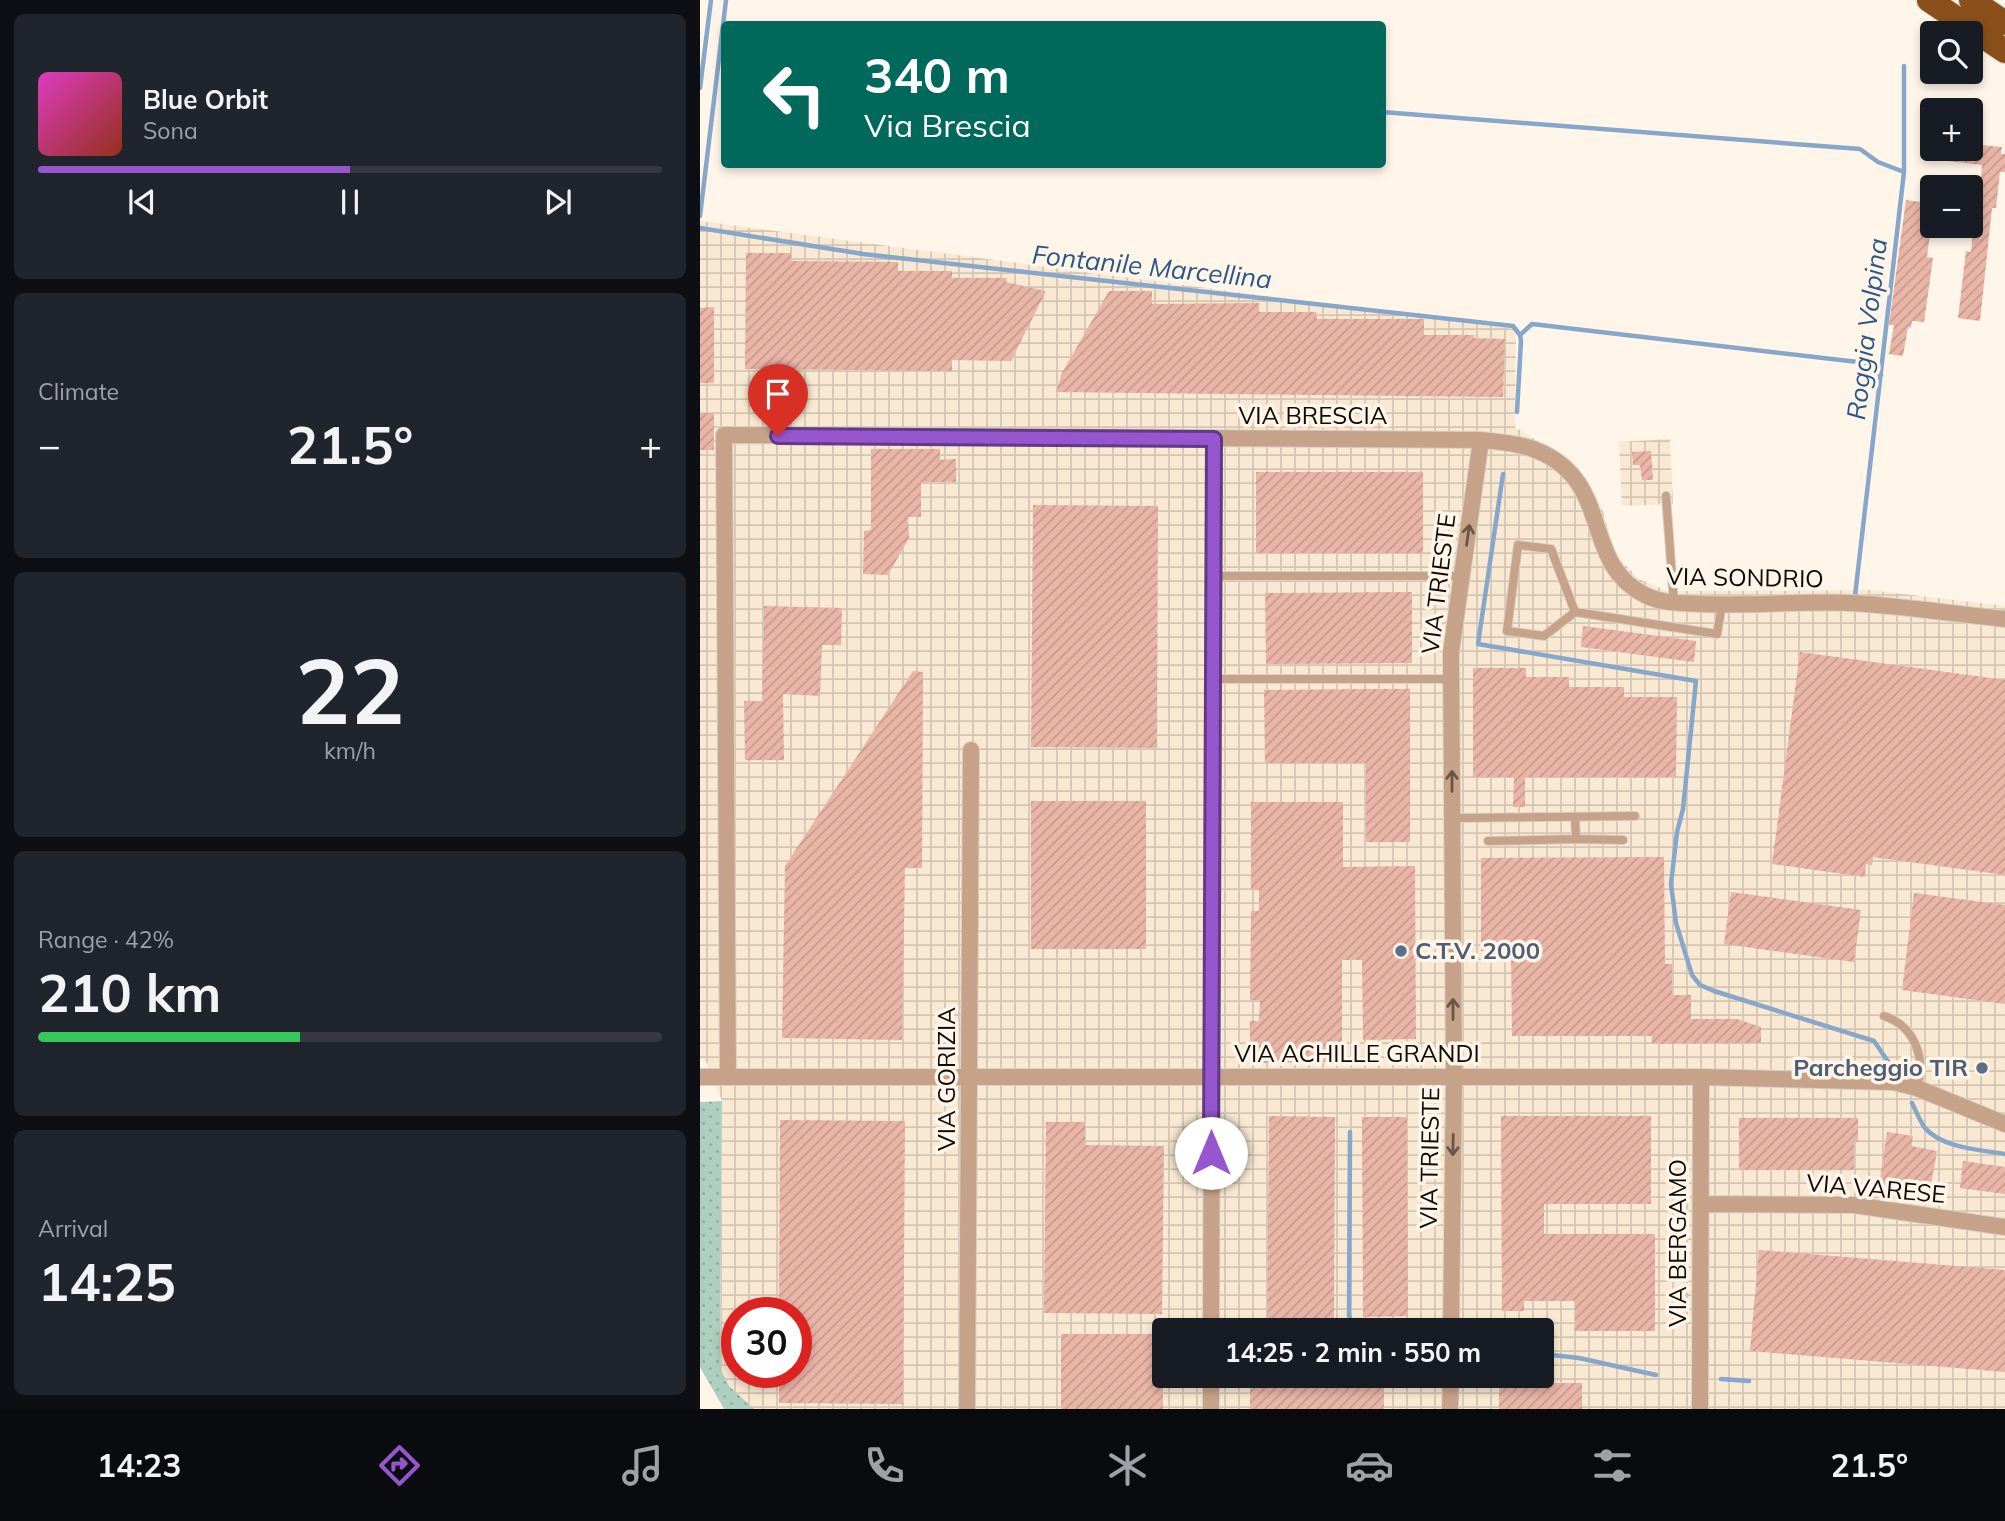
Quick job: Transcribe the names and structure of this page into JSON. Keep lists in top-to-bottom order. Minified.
{"streets":{"street":["VIA BRESCIA","VIA SONDRIO","VIA TRIESTE","VIA ACHILLE GRANDI","VIA GORIZIA","VIA VARESE","VIA BERGAMO"]},"crossings":[["VIA BRESCIA","VIA SONDRIO"],["VIA BRESCIA","VIA TRIESTE"],["VIA BRESCIA","VIA ACHILLE GRANDI"],["VIA SONDRIO","VIA TRIESTE"],["VIA TRIESTE","VIA ACHILLE GRANDI"],["VIA ACHILLE GRANDI","VIA GORIZIA"],["VIA ACHILLE GRANDI","VIA BERGAMO"],["VIA VARESE","VIA BERGAMO"]],"water":["Fontanile Marcellina","Roggia Volpina"],"places":["C.T.V. 2000","Parcheggio TIR"],"page":{"map_buttons":["+","−"],"turn":["340 m","Via Brescia"],"song":["Blue Orbit","Sona"],"tile":["Climate",["22","km/h"],["Range · 42%","210 km"],["Arrival","14:25"]],"heat":["−","21.5°","+"],"limit":"30","trip":"14:25 · 2 min · 550 m","tabs":["14:23","21.5°"]}}
